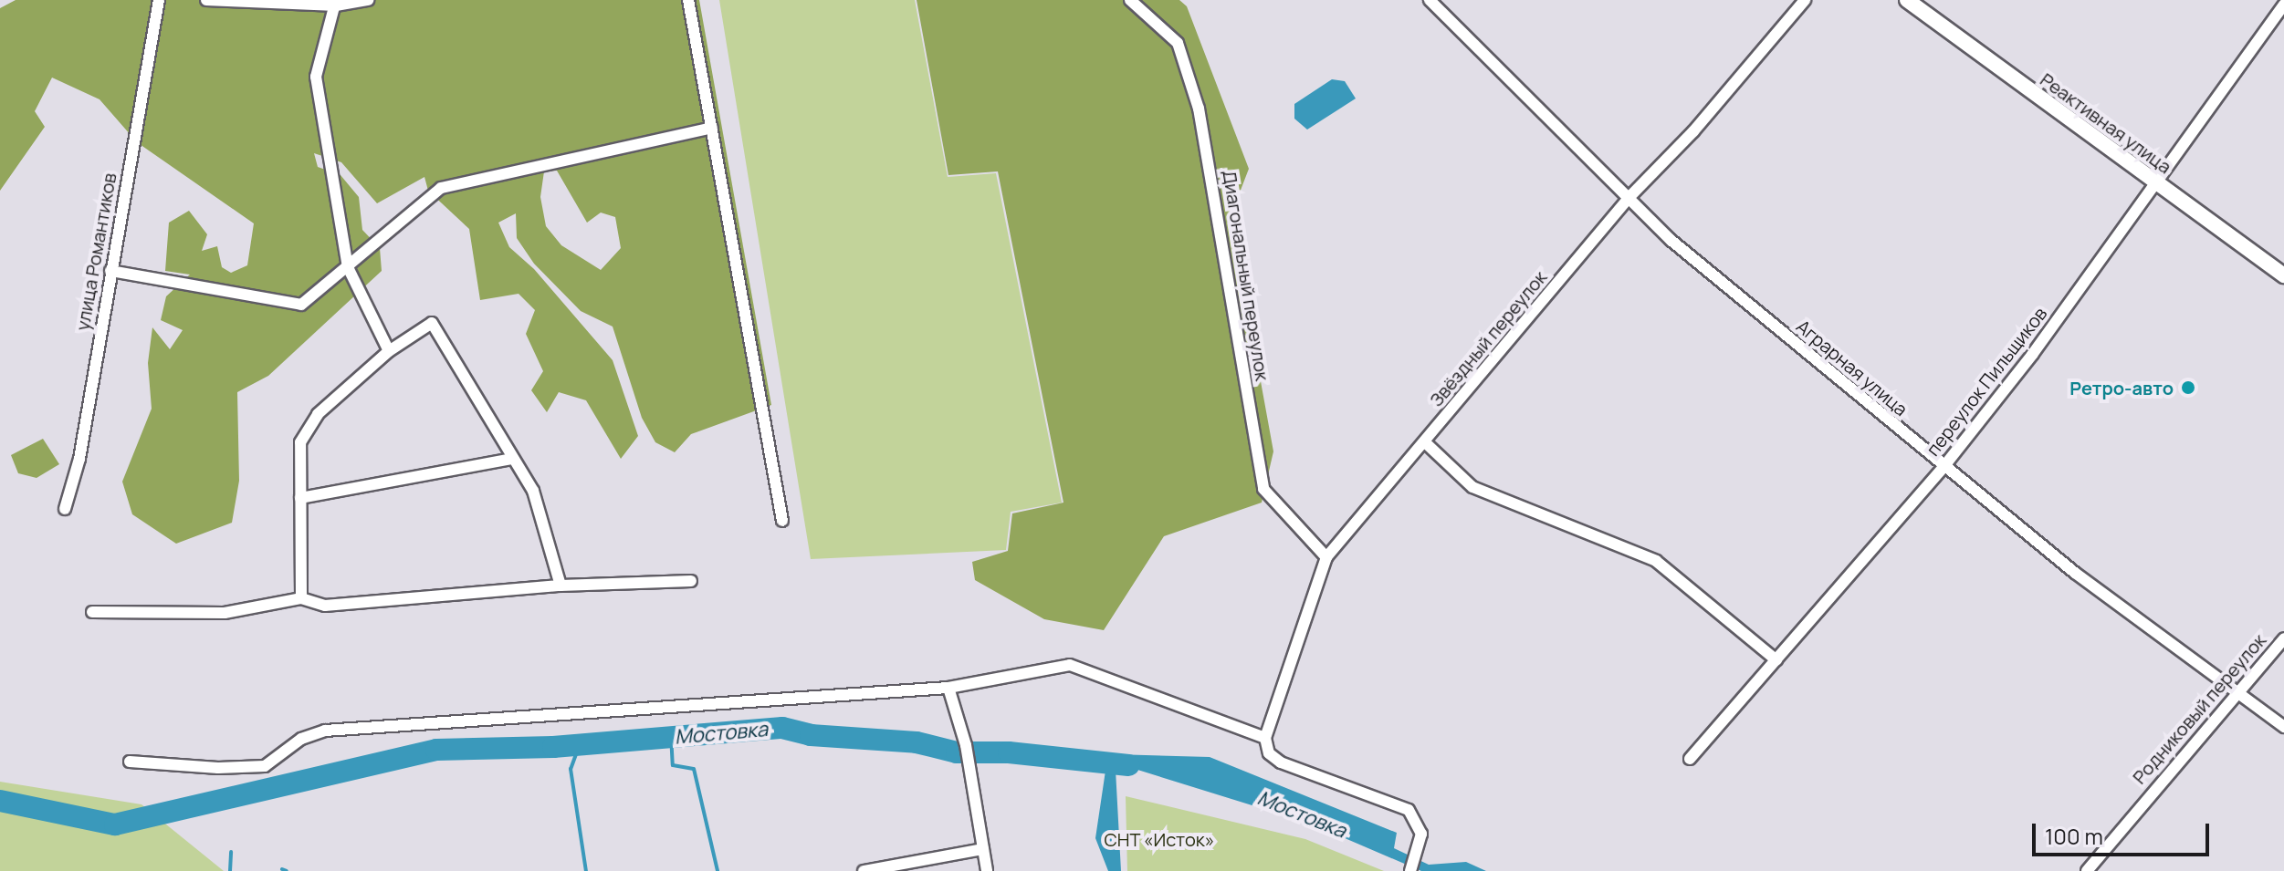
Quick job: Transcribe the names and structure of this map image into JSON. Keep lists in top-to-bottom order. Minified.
{"streets":{"main road":["Реактивная улица"],"street":["улица Романтиков","Диагональный переулок","Звёздный переулок","Аграрная улица","переулок Пильщиков","Родниковый переулок"]},"crossings":[["Реактивная улица","переулок Пильщиков"],["Диагональный переулок","Звёздный переулок"],["Звёздный переулок","Аграрная улица"],["Аграрная улица","переулок Пильщиков"],["Аграрная улица","Родниковый переулок"]],"water":["Мостовка"],"parks":["СНТ «Исток»"],"places":["Ретро-авто"],"scale_bar":"100 m"}
